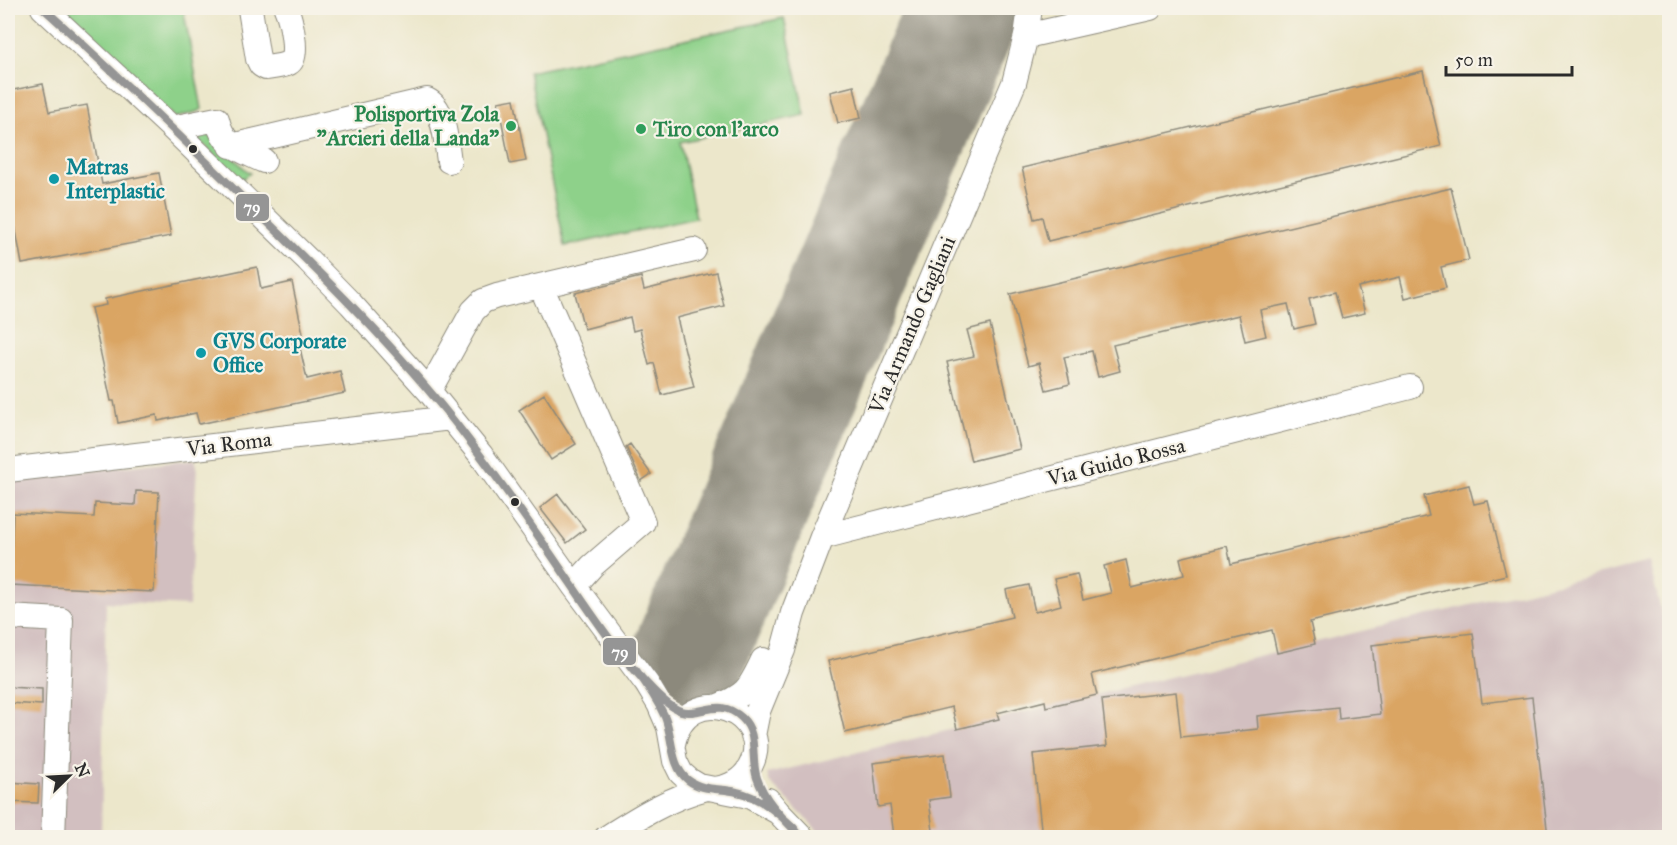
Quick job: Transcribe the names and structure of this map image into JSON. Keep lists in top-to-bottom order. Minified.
{"streets":{"street":["Via Armando Gagliani","Via Roma","Via Guido Rossa"]},"crossings":[["Via Armando Gagliani","Via Guido Rossa"]],"places":["Polisportiva Zola \"Arcieri della Landa\"","Tiro con l'arco","Matras Interplastic","GVS Corporate Office"],"lines":["transit line 79"],"scale_bar":"50 m","north":"top right"}
